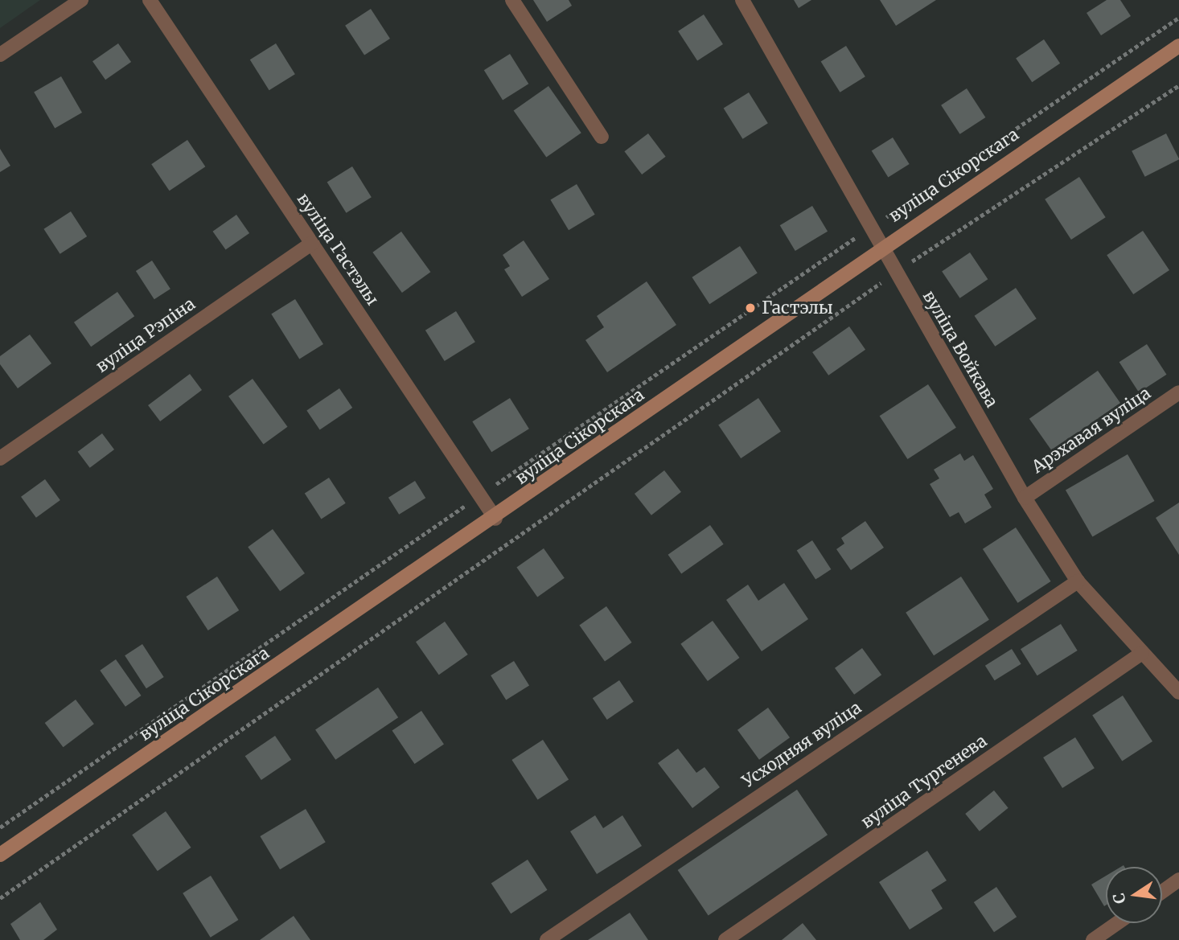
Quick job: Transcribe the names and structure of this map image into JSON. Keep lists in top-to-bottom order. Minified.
{"streets":{"street":["вуліца Сікорскага","вуліца Гастэлы","вуліца Рэпіна","вуліца Войкава","Арэхавая вуліца","Усходняя вуліца","вуліца Тургенева"]},"crossings":[["вуліца Сікорскага","вуліца Гастэлы"],["вуліца Сікорскага","вуліца Войкава"],["вуліца Гастэлы","вуліца Рэпіна"],["вуліца Войкава","Арэхавая вуліца"],["вуліца Войкава","Усходняя вуліца"],["вуліца Войкава","вуліца Тургенева"]],"places":["Гастэлы"],"north":"left"}
